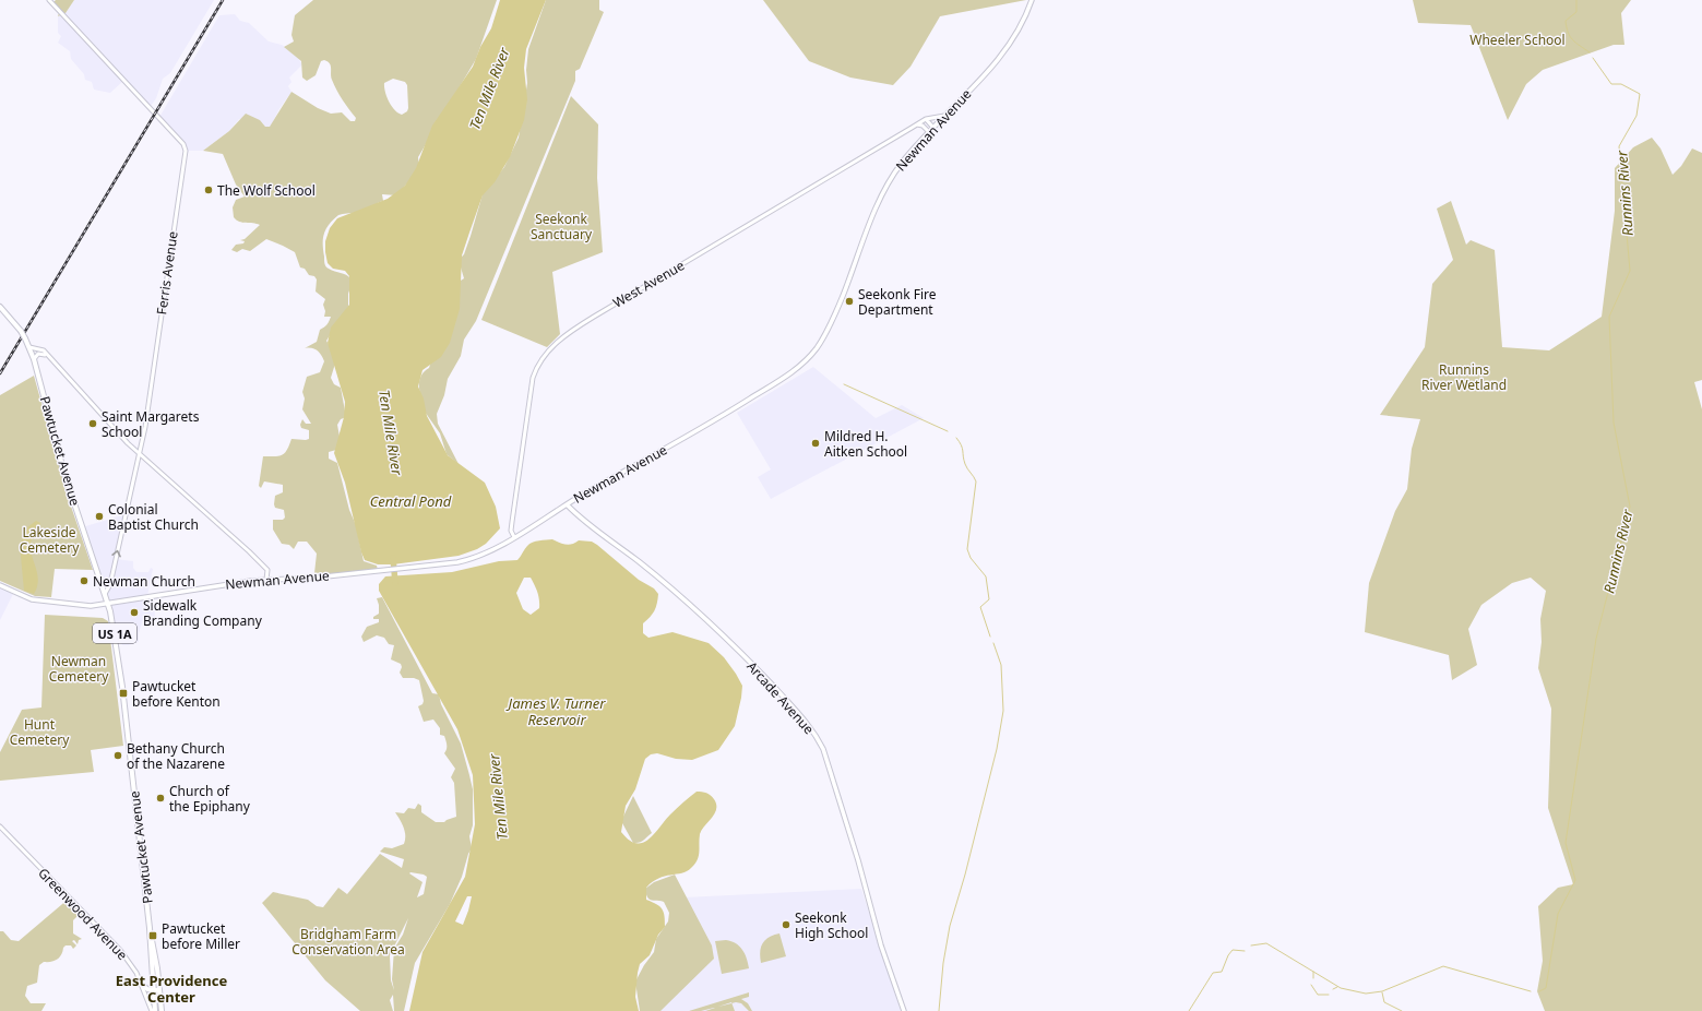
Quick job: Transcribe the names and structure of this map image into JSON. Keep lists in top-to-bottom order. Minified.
{"streets":{"main road":["Newman Avenue","Pawtucket Avenue","US 1A","Arcade Avenue"],"street":["Ferris Avenue","West Avenue","Greenwood Avenue"]},"crossings":[["Newman Avenue","West Avenue"],["Newman Avenue","Pawtucket Avenue"],["Newman Avenue","Arcade Avenue"],["Ferris Avenue","Pawtucket Avenue"],["Pawtucket Avenue","Greenwood Avenue"]],"districts":["East Providence Center"],"water":["Ten Mile River","Runnins River","Central Pond","James V. Turner Reservoir"],"parks":["Wheeler School","Seekonk Sanctuary","Runnins River Wetland","Lakeside Cemetery","Newman Cemetery","Hunt Cemetery","Bridgham Farm Conservation Area"],"places":{"other":["The Wolf School","Seekonk Fire Department","Saint Margarets School","Mildred H. Aitken School","Colonial Baptist Church","Newman Church","Sidewalk Branding Company","Bethany Church of the Nazarene","Church of the Epiphany","Seekonk High School"],"transit":["Pawtucket before Kenton","Pawtucket before Miller"]}}
